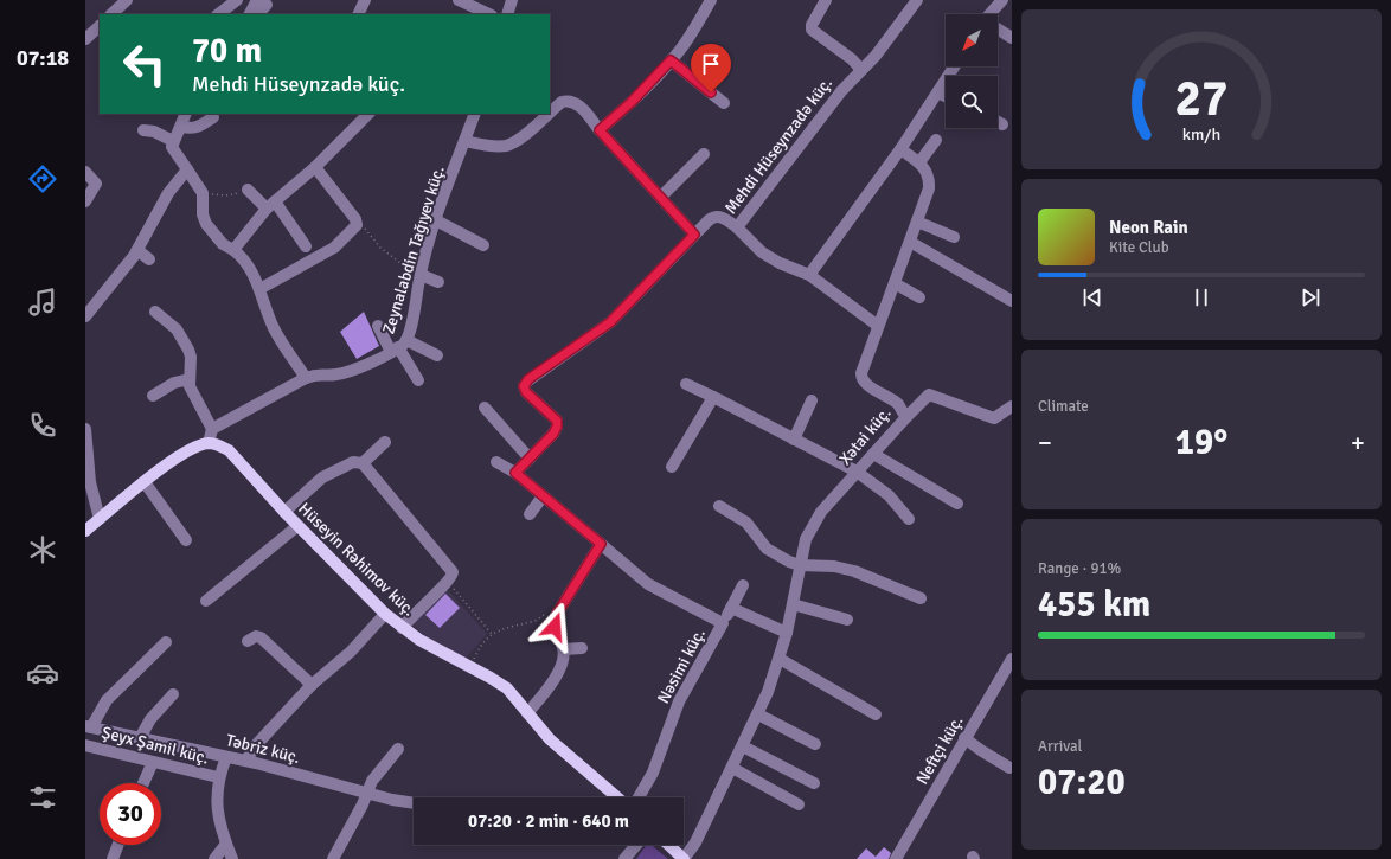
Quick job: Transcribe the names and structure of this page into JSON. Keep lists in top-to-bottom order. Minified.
{"streets":{"main road":["Hüseyin Rəhimov küç."],"street":["Mehdi Hüseynzadə küç.","Zeynalabdin Tağıyev küç.","Xətai küç.","Nəsimi küç.","Şeyx Şamil küç.","Təbriz küç.","Neftçi küç."]},"north":"bottom left","page":{"tabs":"07:18","turn":["70 m","Mehdi Hüseynzadə küç."],"song":["Neon Rain","Kite Club"],"tile":["Climate",["Range · 91%","455 km"],["Arrival","07:20"]],"heat":["−","19°","+"],"limit":"30","trip":"07:20 · 2 min · 640 m","gauge":["27","km/h"]}}
